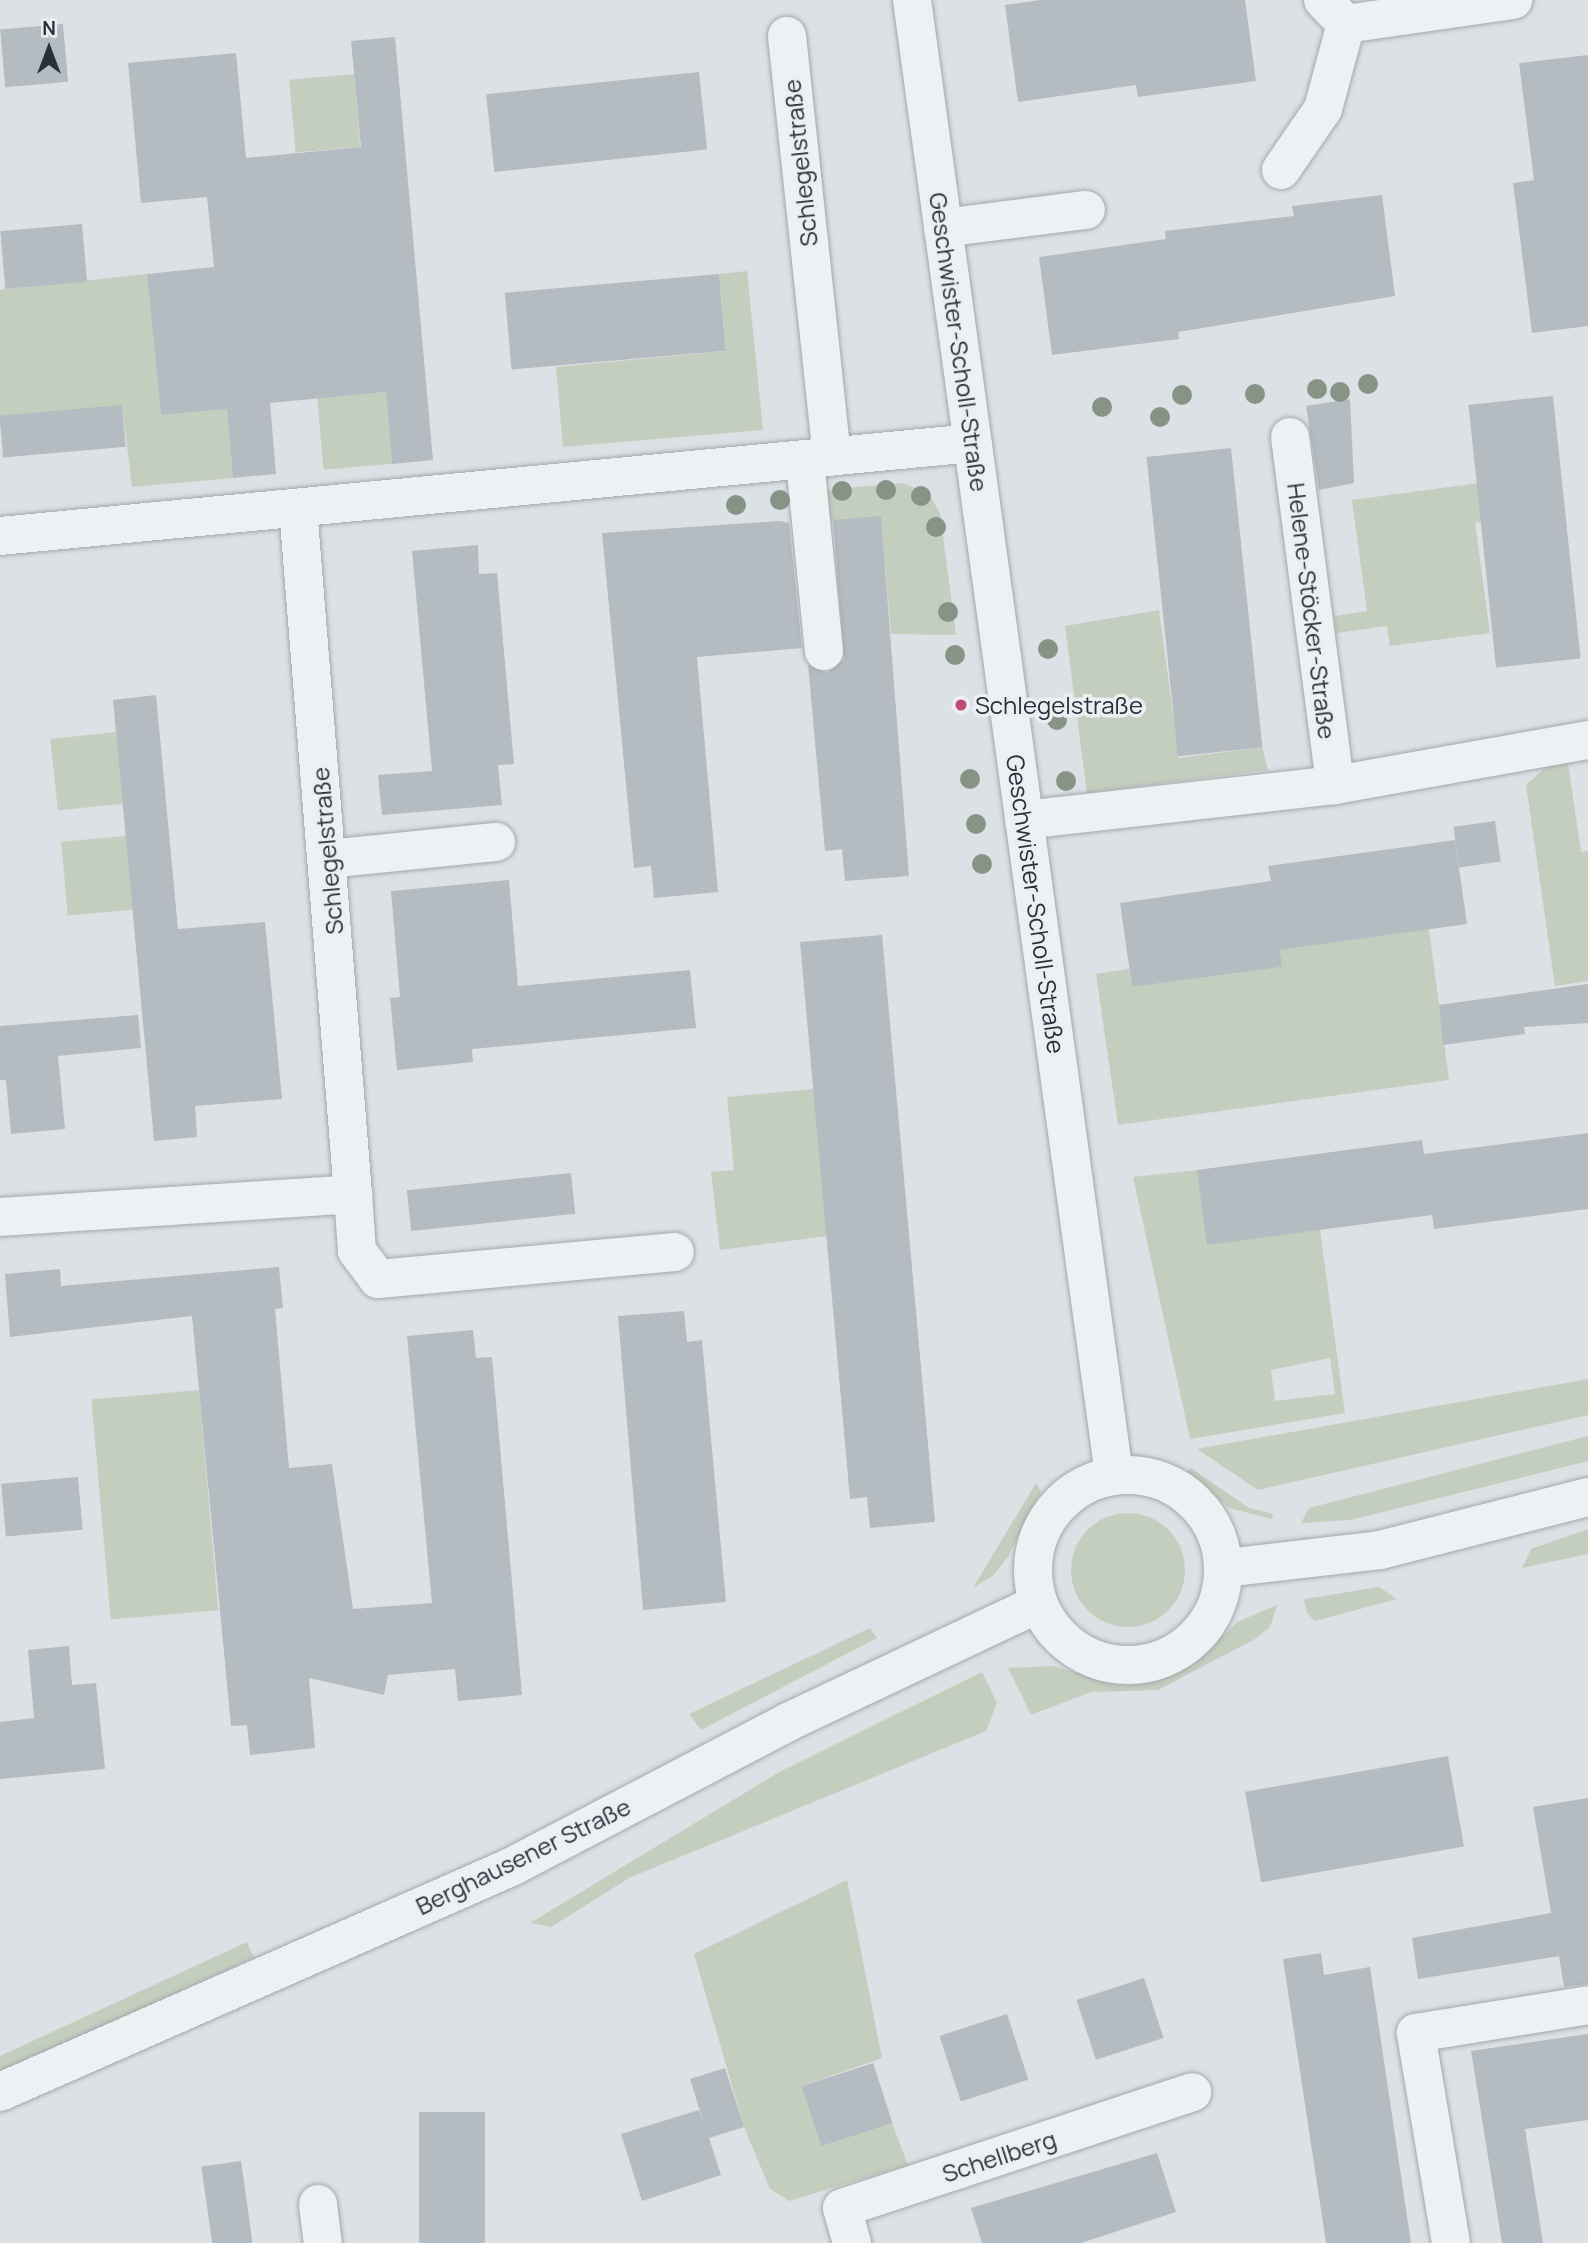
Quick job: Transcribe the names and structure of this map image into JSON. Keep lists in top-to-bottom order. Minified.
{"streets":{"street":["Schlegelstraße","Geschwister-Scholl-Straße","Helene-Stöcker-Straße","Berghausener Straße","Schellberg"]},"crossings":[["Geschwister-Scholl-Straße","Berghausener Straße"]],"places":["Schlegelstraße"],"north":"top"}
